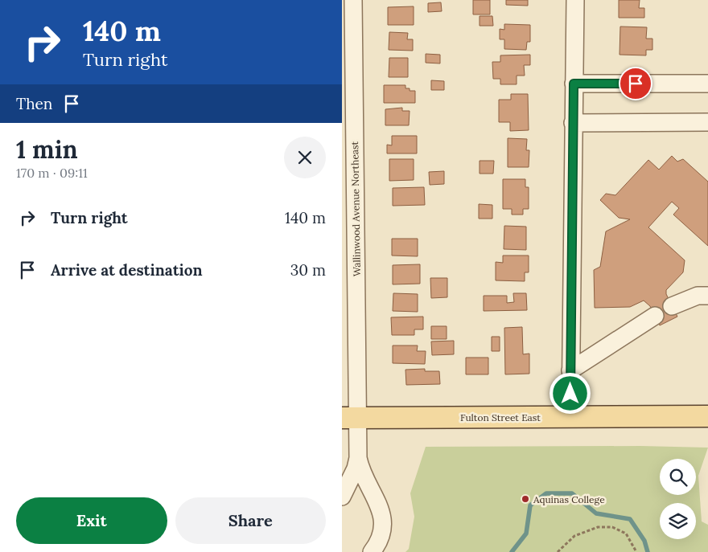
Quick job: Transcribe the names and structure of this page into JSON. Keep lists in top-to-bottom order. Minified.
{"streets":{"main road":["Fulton Street East"],"street":["Wallinwood Avenue Northeast"]},"crossings":[["Wallinwood Avenue Northeast","Fulton Street East"]],"places":["Aquinas College"],"page":{"turn":["140 m","Turn right"],"then":"Then","heading":["1 min","170 m · 09:11"],"list":[{"name":"Turn right","value":"140 m"},{"name":"Arrive at destination","value":"30 m"}],"buttons":["Exit","Share"]}}
